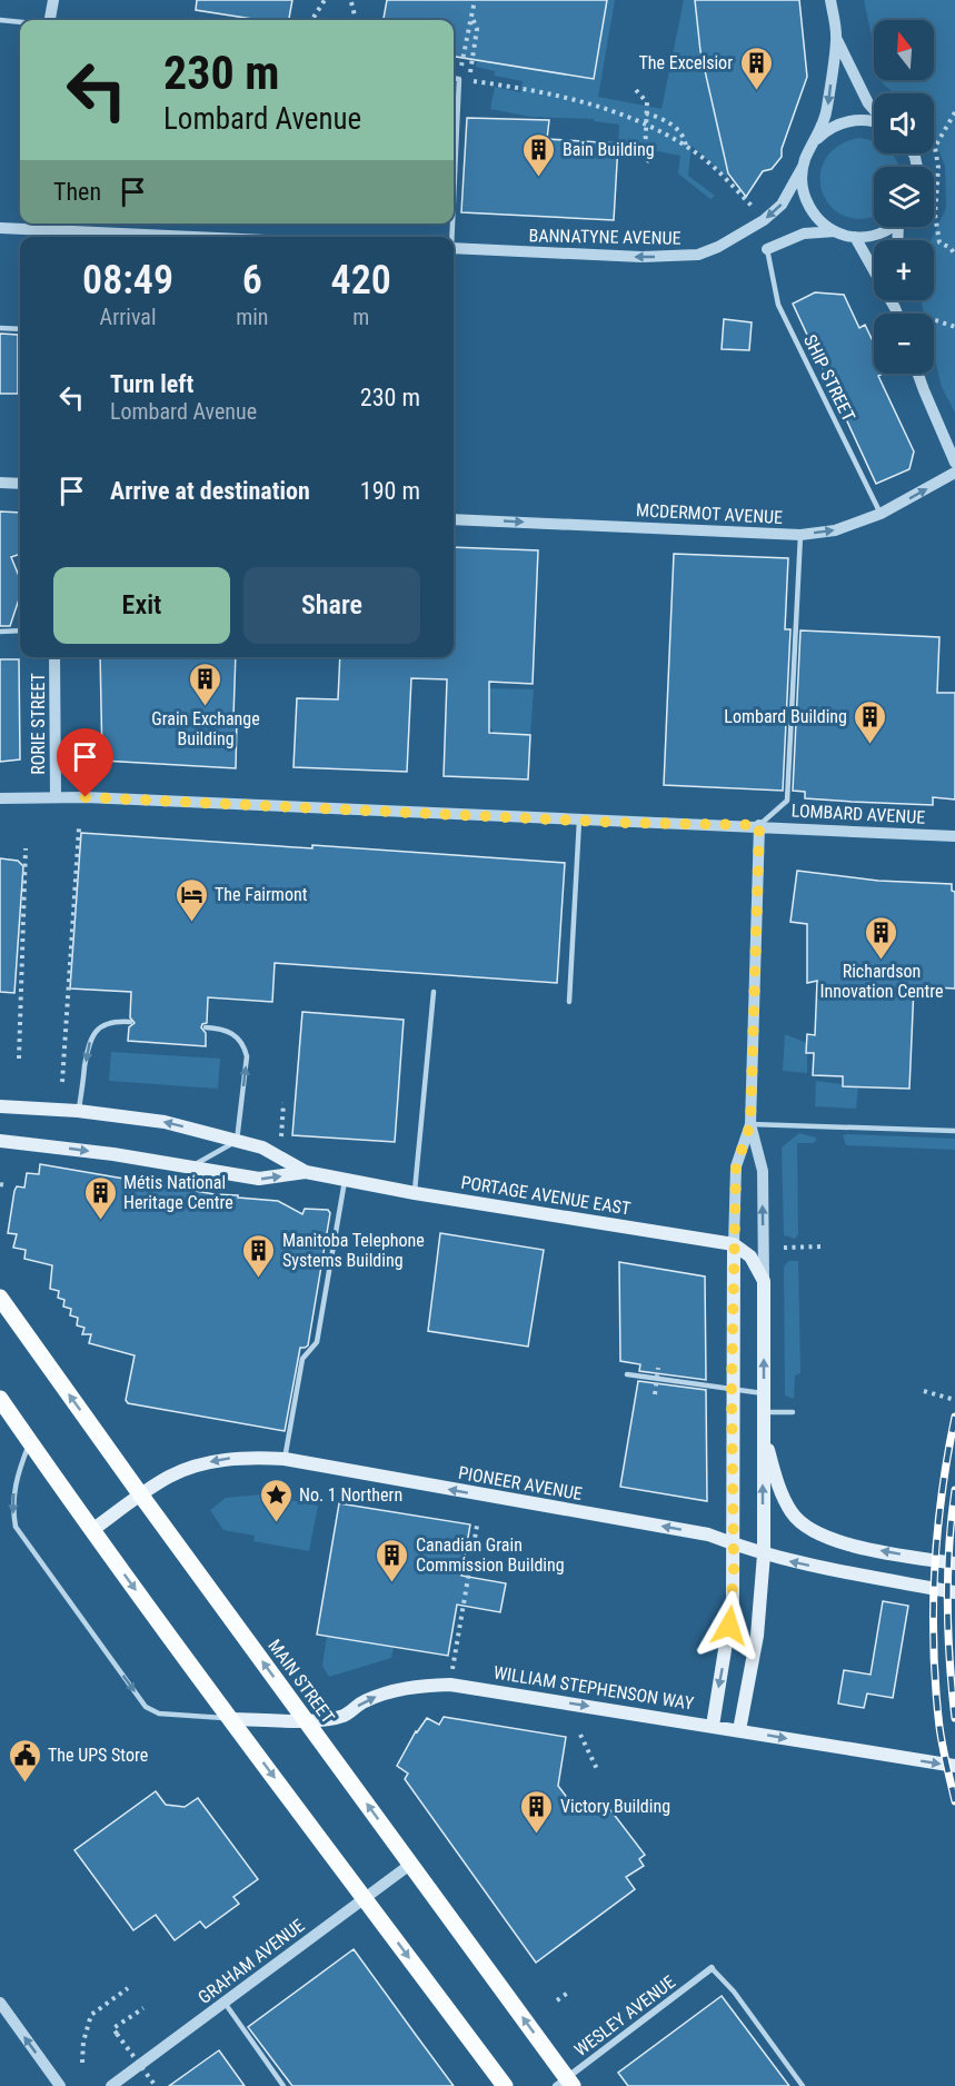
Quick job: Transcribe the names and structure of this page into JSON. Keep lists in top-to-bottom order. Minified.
{"streets":{"main road":["PORTAGE AVENUE EAST","PIONEER AVENUE","MAIN STREET","WILLIAM STEPHENSON WAY"],"street":["BANNATYNE AVENUE","MCDERMOT AVENUE","RORIE STREET","LOMBARD AVENUE","GRAHAM AVENUE","WESLEY AVENUE"],"lane":["SHIP STREET"]},"crossings":[["SHIP STREET","MCDERMOT AVENUE"],["RORIE STREET","LOMBARD AVENUE"],["PIONEER AVENUE","MAIN STREET"],["MAIN STREET","WILLIAM STEPHENSON WAY"],["MAIN STREET","GRAHAM AVENUE"],["MAIN STREET","WESLEY AVENUE"]],"one_way":["MCDERMOT AVENUE","PIONEER AVENUE","WILLIAM STEPHENSON WAY"],"places":{"building":["The Excelsior","Bain Building","Grain Exchange Building","Lombard Building","Richardson Innovation Centre","Métis National Heritage Centre","Manitoba Telephone Systems Building","Canadian Grain Commission Building","Victory Building"],"hotel":["The Fairmont"],"place":["No. 1 Northern"],"public building":["The UPS Store"]},"north":"top","page":{"map_buttons":["+","−"],"turn":["230 m","Lombard Avenue"],"then":"Then","eta":["08:49","Arrival","6","min","420","m"],"list":[{"name":"Turn left","note":"Lombard Avenue","value":"230 m"},{"name":"Arrive at destination","value":"190 m"}],"buttons":["Exit","Share"]}}
